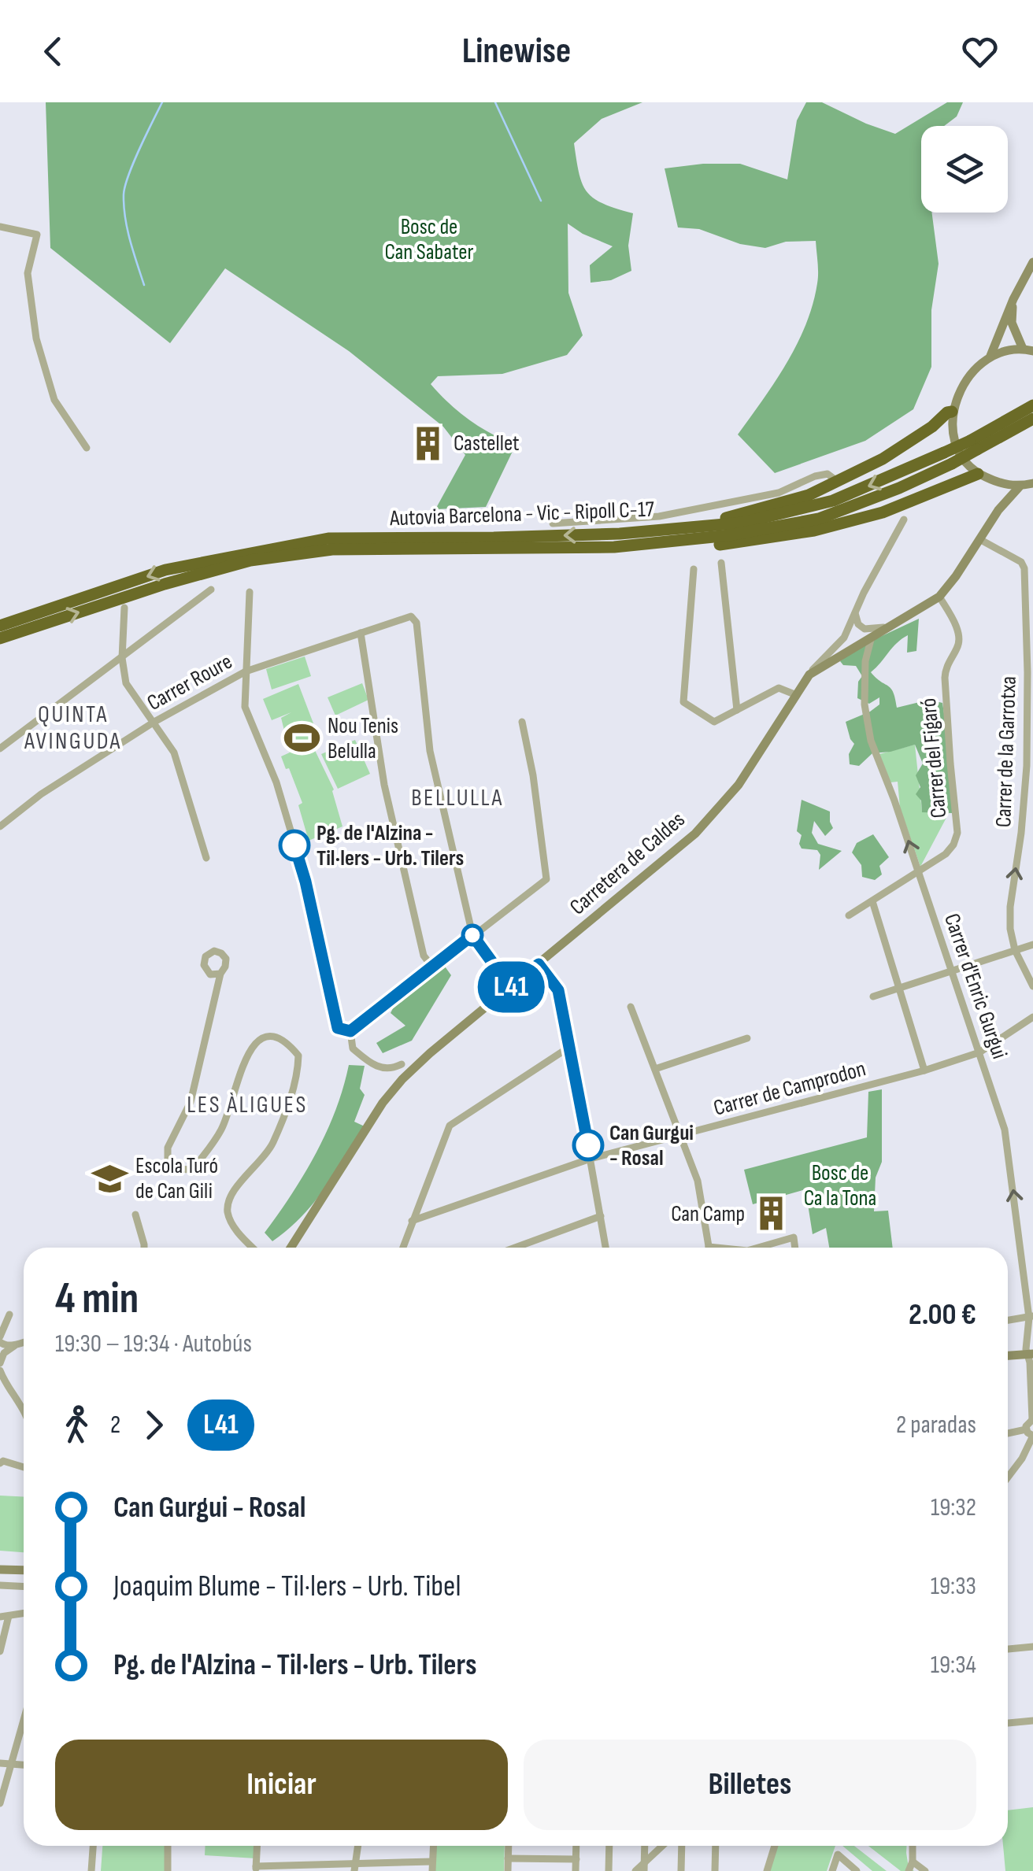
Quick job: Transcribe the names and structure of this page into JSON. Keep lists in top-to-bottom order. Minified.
{"streets":{"highway":["Autovia Barcelona - Vic - Ripoll C-17"],"street":["Carrer Roure","Carrer de la Garrotxa","Carrer del Figaró","Carretera de Caldes","Carrer d'Enric Gurgui","Carrer de Camprodon"]},"crossings":[["Carrer de la Garrotxa","Carretera de Caldes"],["Carrer del Figaró","Carretera de Caldes"],["Carrer del Figaró","Carrer d'Enric Gurgui"],["Carretera de Caldes","Carrer d'Enric Gurgui"],["Carrer d'Enric Gurgui","Carrer de Camprodon"]],"one_way":["Carrer de la Garrotxa","Carrer d'Enric Gurgui"],"districts":["QUINTA AVINGUDA","BELLULLA","LES ÀLIGUES"],"parks":["Bosc de Can Sabater","Bosc de Ca la Tona"],"places":{"building":["Castellet","Can Camp"],"sports":["Nou Tenis Belulla"],"other":["Pg. de l'Alzina - Til·lers - Urb. Tilers","Can Gurgui - Rosal"],"school or university":["Escola Turó de Can Gili"]},"lines":["bus line L41"],"page":{"header":"Linewise","on_map":"L41","heading":["4 min","19:30 – 19:34 · Autobús","2.00 €"],"legs":["2","L41","2 paradas"],"list":[{"name":"Can Gurgui - Rosal","value":"19:32"},{"name":"Joaquim Blume - Til·lers - Urb. Tibel","value":"19:33"},{"name":"Pg. de l'Alzina - Til·lers - Urb. Tilers","value":"19:34"}],"buttons":["Iniciar","Billetes"]}}
